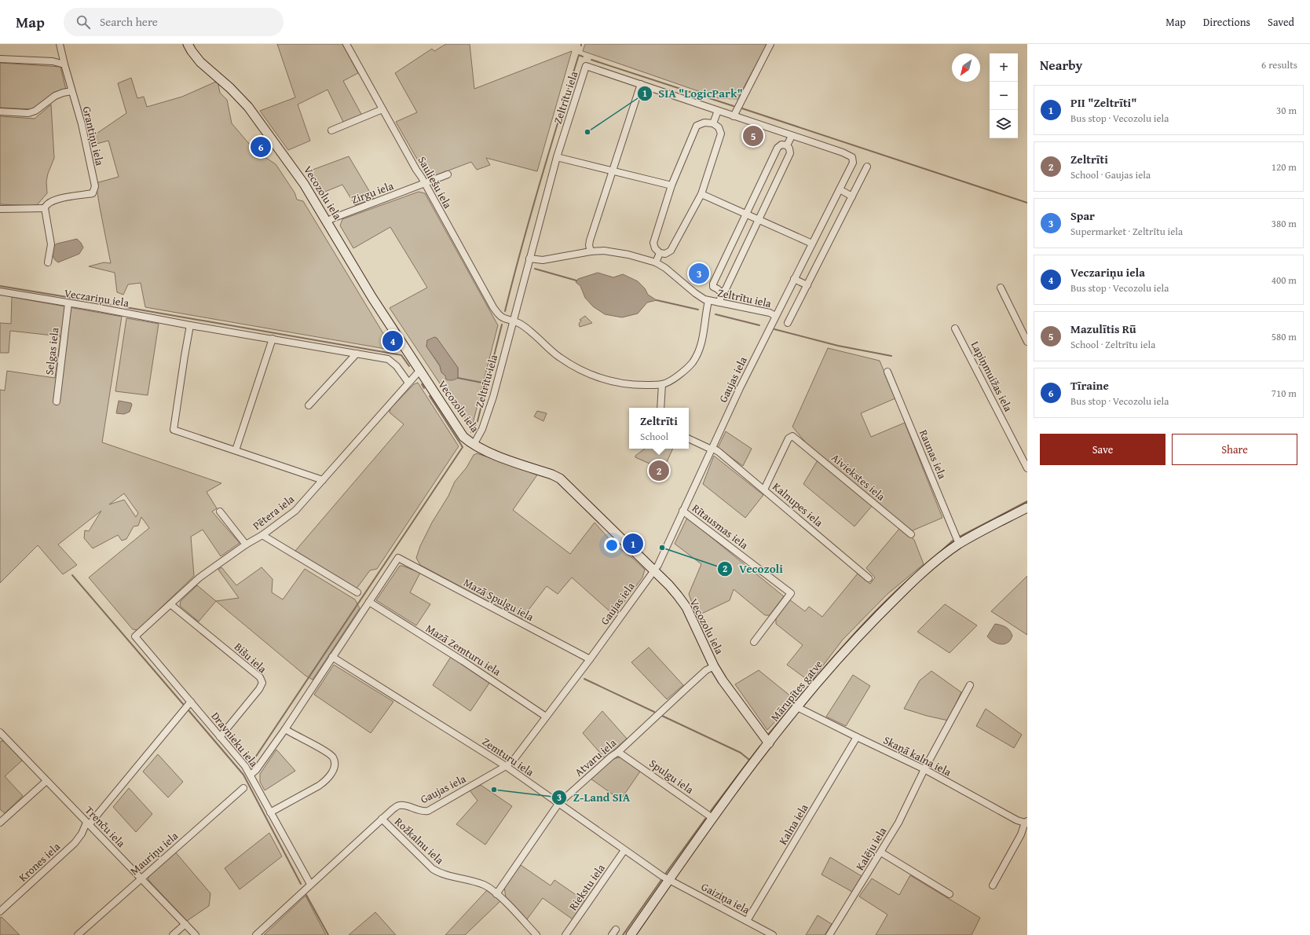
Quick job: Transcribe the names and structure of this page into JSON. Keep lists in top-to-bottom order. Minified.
{"streets":{"street":["Zeltrītu iela","Grantiņu iela","Sauliešu iela","Vecozolu iela","Zirgu iela","Veczariņu iela","Selgas iela","Lapiņmuižas iela","Gaujas iela","Raunas iela","Aiviekstes iela","Kalnupes iela","Pētera iela","Rītausmas iela","Mazā Spulgu iela","Mazā Zemturu iela","Bišu iela","Mārupītes gatve","Dravnieku iela","Skaņā kalna iela","Zemturu iela","Atvaru iela","Spulgu iela","Kalna iela","Trenču iela","Rožkalnu iela","Kalēju iela","Mauriņu iela","Krones iela","Riekstu iela","Gaiziņa iela"]},"crossings":[["Zeltrītu iela","Sauliešu iela"],["Zeltrītu iela","Vecozolu iela"],["Zeltrītu iela","Gaujas iela"],["Sauliešu iela","Zirgu iela"],["Vecozolu iela","Zirgu iela"],["Vecozolu iela","Gaujas iela"],["Vecozolu iela","Pētera iela"],["Vecozolu iela","Mārupītes gatve"],["Vecozolu iela","Atvaru iela"],["Veczariņu iela","Selgas iela"],["Veczariņu iela","Pētera iela"],["Gaujas iela","Kalnupes iela"],["Gaujas iela","Rītausmas iela"],["Gaujas iela","Mazā Spulgu iela"],["Gaujas iela","Mazā Zemturu iela"],["Gaujas iela","Dravnieku iela"],["Gaujas iela","Zemturu iela"],["Gaujas iela","Rožkalnu iela"],["Raunas iela","Mārupītes gatve"],["Aiviekstes iela","Kalnupes iela"],["Pētera iela","Bišu iela"],["Pētera iela","Dravnieku iela"],["Mazā Spulgu iela","Mazā Zemturu iela"],["Bišu iela","Dravnieku iela"],["Mārupītes gatve","Skaņā kalna iela"],["Mārupītes gatve","Zemturu iela"],["Mārupītes gatve","Spulgu iela"],["Mārupītes gatve","Gaiziņa iela"],["Dravnieku iela","Krones iela"],["Skaņā kalna iela","Kalna iela"],["Skaņā kalna iela","Kalēju iela"],["Zemturu iela","Atvaru iela"],["Zemturu iela","Riekstu iela"],["Zemturu iela","Gaiziņa iela"],["Atvaru iela","Spulgu iela"],["Atvaru iela","Rožkalnu iela"],["Kalna iela","Gaiziņa iela"],["Trenču iela","Mauriņu iela"],["Trenču iela","Krones iela"]],"places":["SIA \"LogicPark\"","Vecozoli","Z-Land SIA"],"north":"bottom left","page":{"header":"Map","search":"Search here","nav":["Map","Directions","Saved"],"heading":["Nearby","6 results"],"map_buttons":["+","−"],"list":[{"mark":"1","name":"PII \"Zeltrīti\"","note":"Bus stop · Vecozolu iela","value":"30 m"},{"mark":"2","name":"Zeltrīti","note":"School · Gaujas iela","value":"120 m"},{"mark":"3","name":"Spar","note":"Supermarket · Zeltrītu iela","value":"380 m"},{"mark":"4","name":"Veczariņu iela","note":"Bus stop · Vecozolu iela","value":"400 m"},{"mark":"5","name":"Mazulītis Rū","note":"School · Zeltrītu iela","value":"580 m"},{"mark":"6","name":"Tīraine","note":"Bus stop · Vecozolu iela","value":"710 m"}],"pins":["5","6","3","4","2","1"],"popup":["Zeltrīti","School"],"buttons":["Save","Share"]}}
